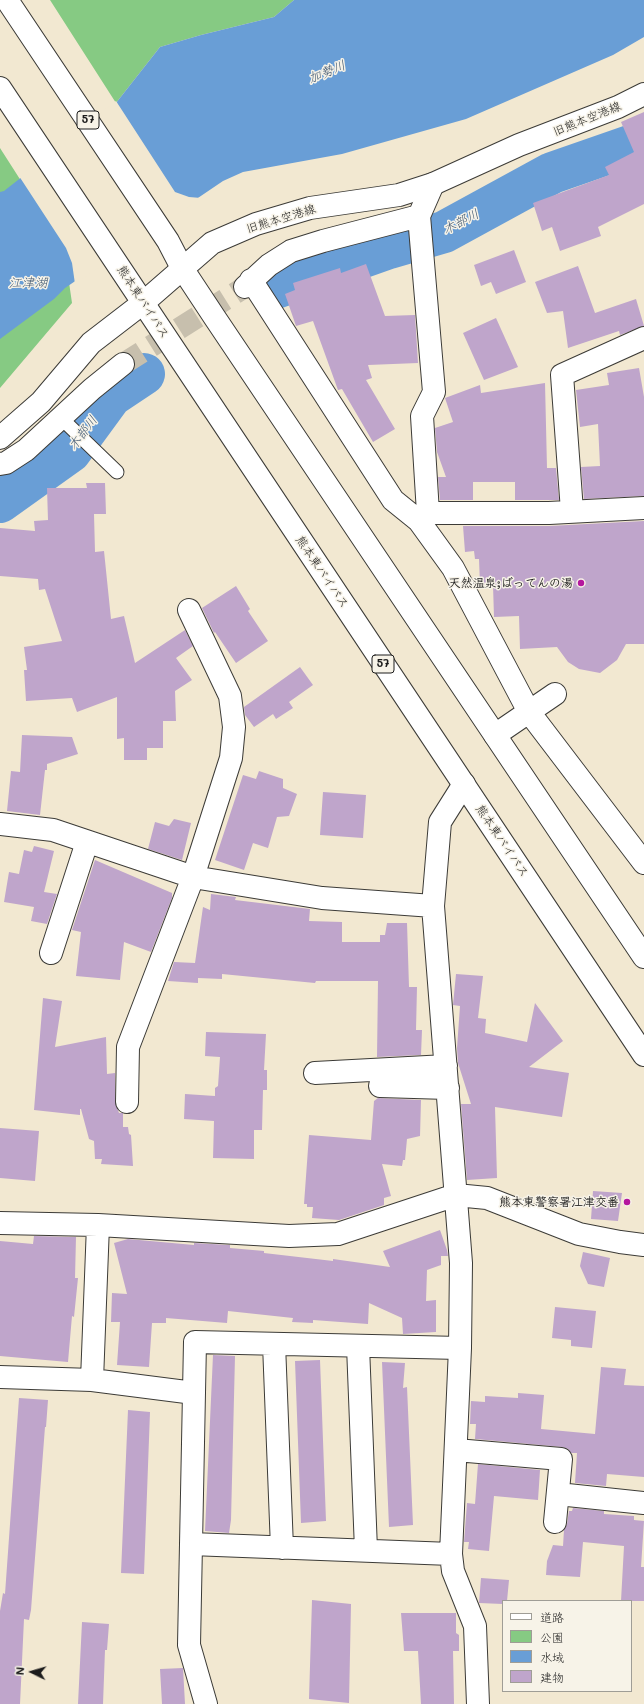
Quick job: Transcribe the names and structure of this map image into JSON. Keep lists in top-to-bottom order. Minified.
{"streets":{"main road":["旧熊本空港線","57","熊本東バイパス"]},"crossings":[["旧熊本空港線","57"],["旧熊本空港線","熊本東バイパス"]],"water":["加勢川","木部川","江津湖"],"places":["天然温泉;ばってんの湯","熊本東警察署江津交番"],"legend":["道路","公園","水域","建物"],"north":"left"}
